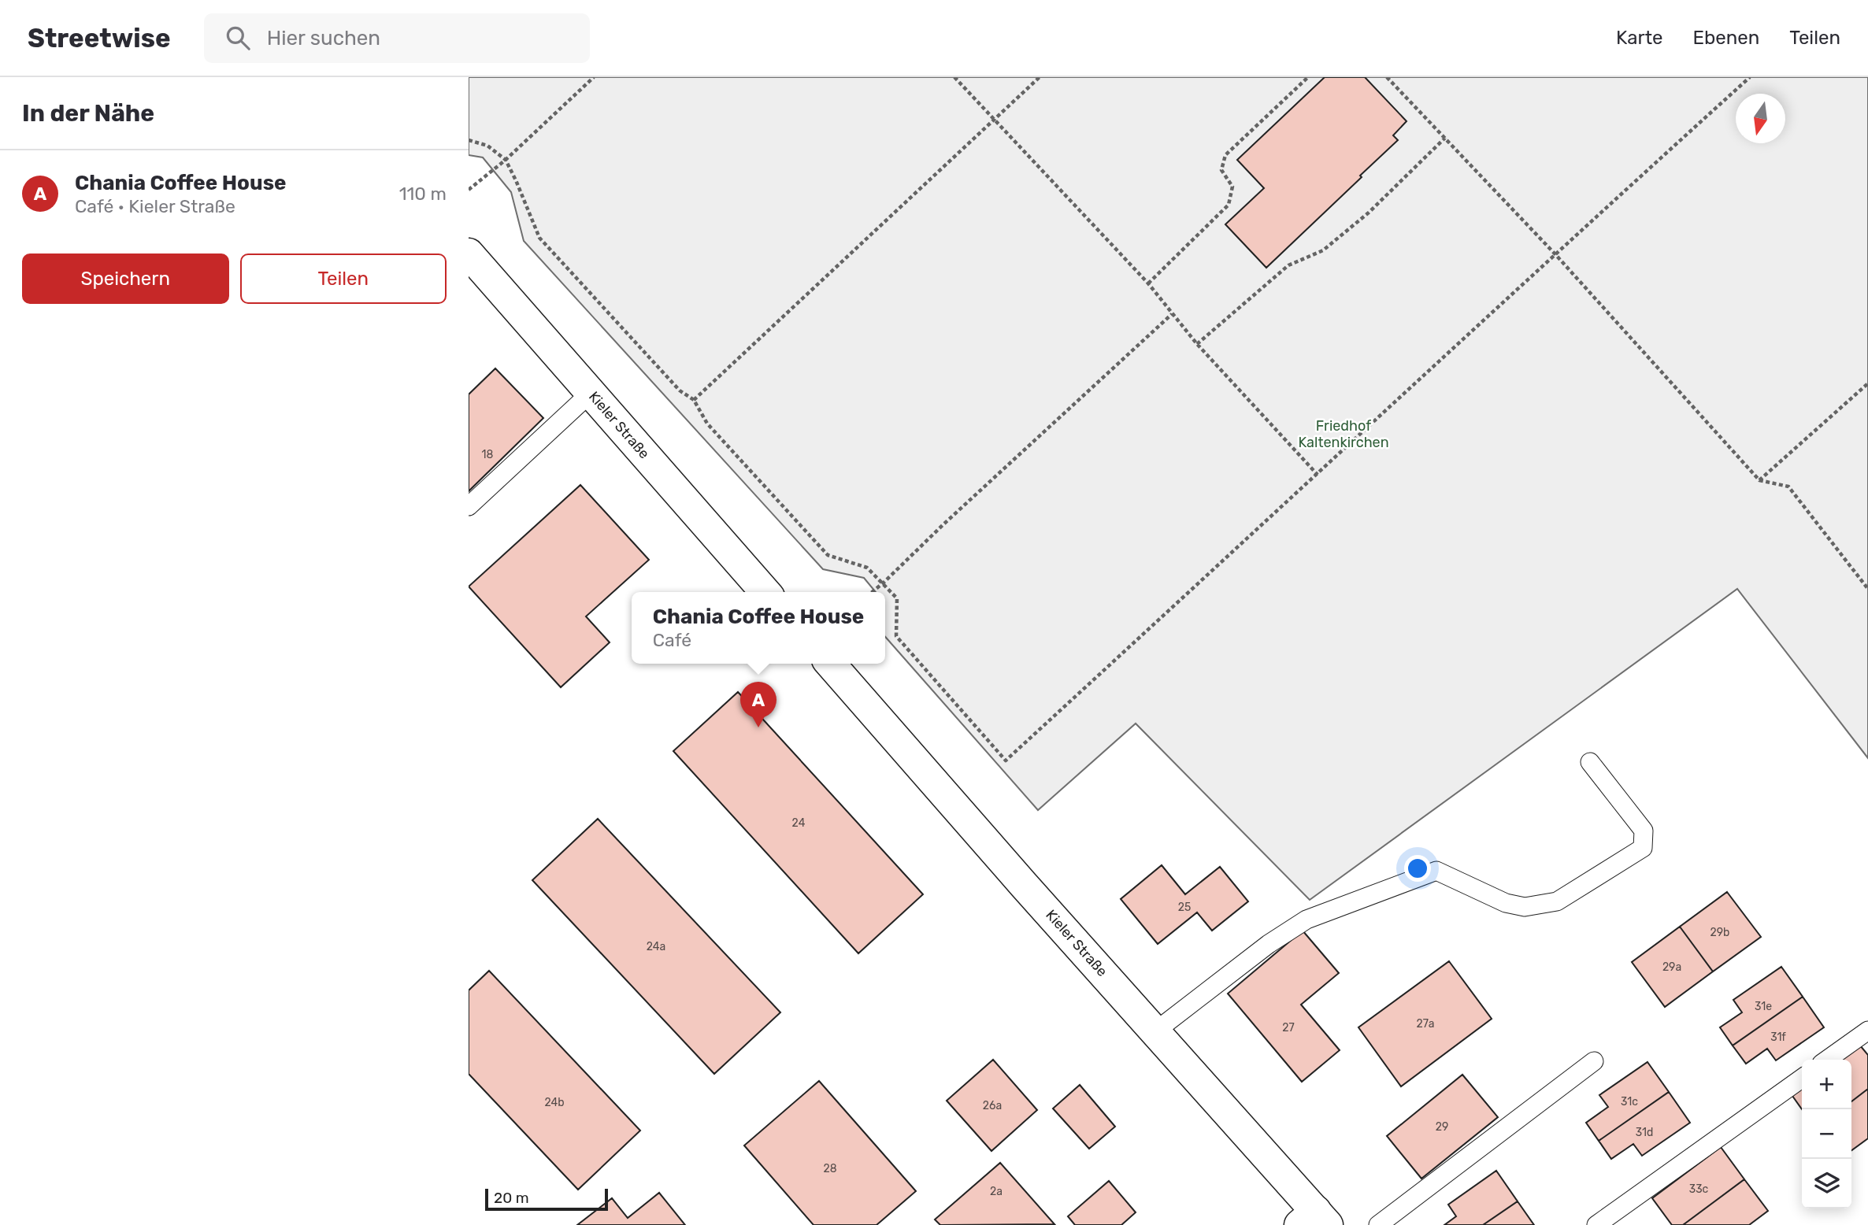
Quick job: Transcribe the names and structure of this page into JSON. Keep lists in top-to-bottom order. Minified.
{"streets":{"main road":["Kieler Straße"]},"parks":["Friedhof Kaltenkirchen"],"house_numbers":["18","24","25","29b","24a","29a","31e","27a","27","31f","31c","24b","26a","29","31d","28","33c","2a"],"scale_bar":"20 m","north":"bottom","page":{"header":"Streetwise","search":"Hier suchen","nav":["Karte","Ebenen","Teilen"],"heading":"In der Nähe","list":[{"mark":"A","name":"Chania Coffee House","note":"Café · Kieler Straße","value":"110 m"}],"buttons":["Speichern","Teilen"],"popup":["Chania Coffee House","Café"],"pins":"A","map_buttons":["+","−"],"scale":"20 m"}}
